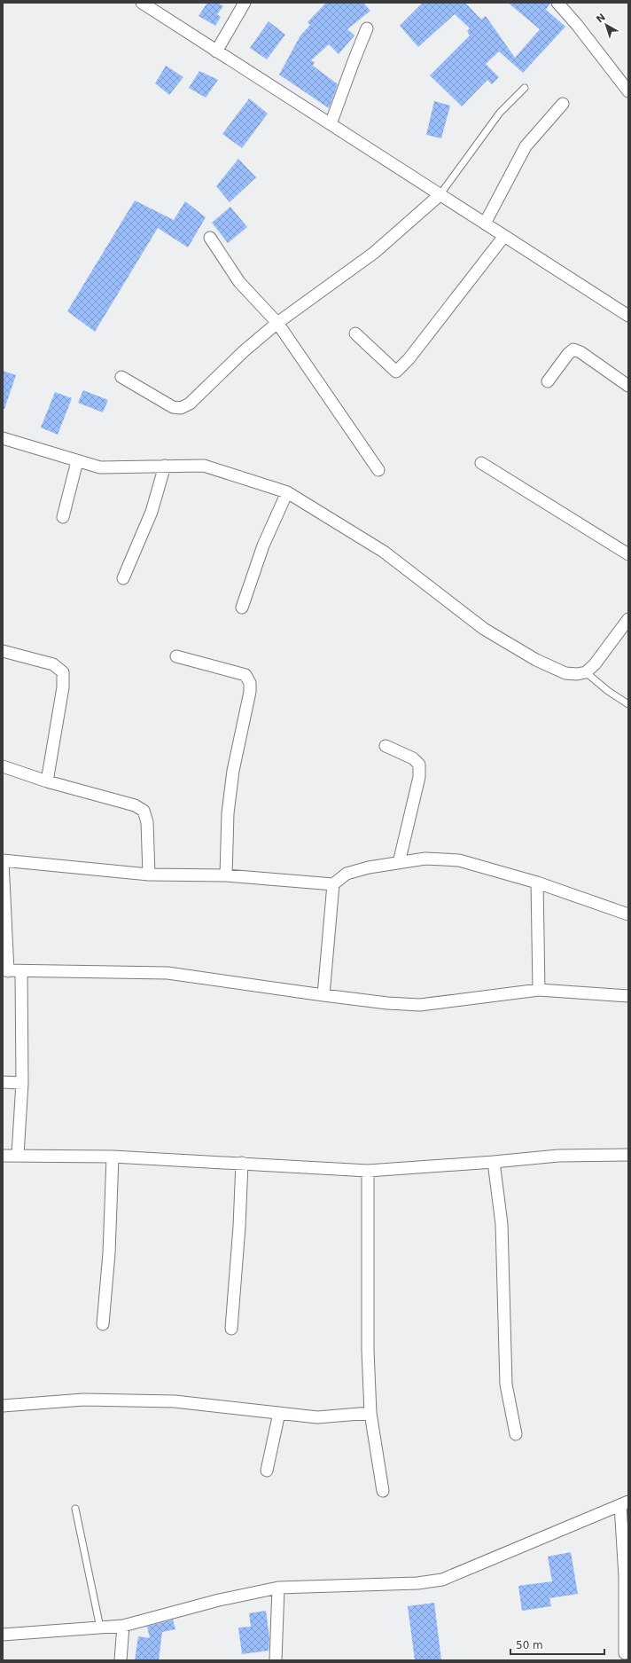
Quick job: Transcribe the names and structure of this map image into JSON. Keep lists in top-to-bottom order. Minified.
{"scale_bar":"50 m","north":"top left"}
